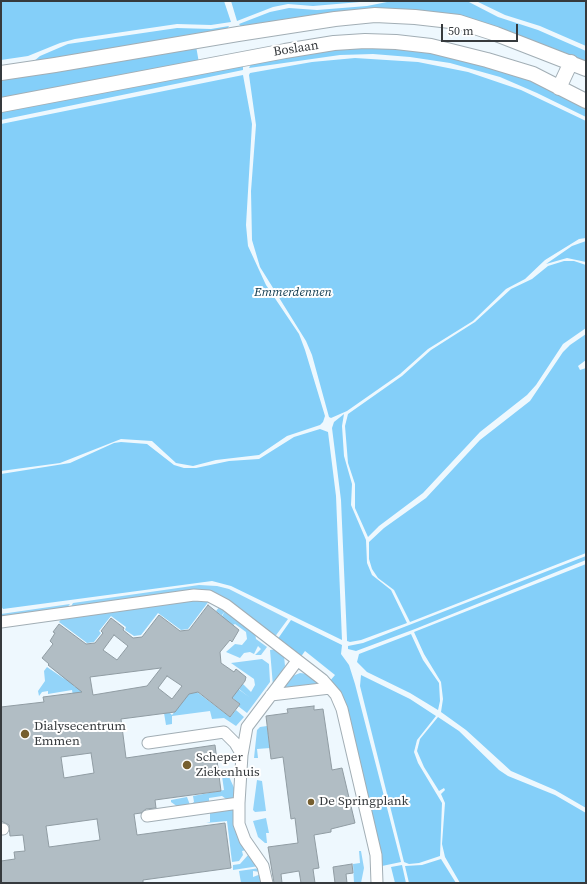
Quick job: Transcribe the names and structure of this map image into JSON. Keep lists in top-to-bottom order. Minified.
{"streets":{"main road":["Boslaan"]},"parks":["Emmerdennen"],"places":["Dialysecentrum Emmen","Scheper Ziekenhuis","De Springplank"],"scale_bar":"50 m"}
